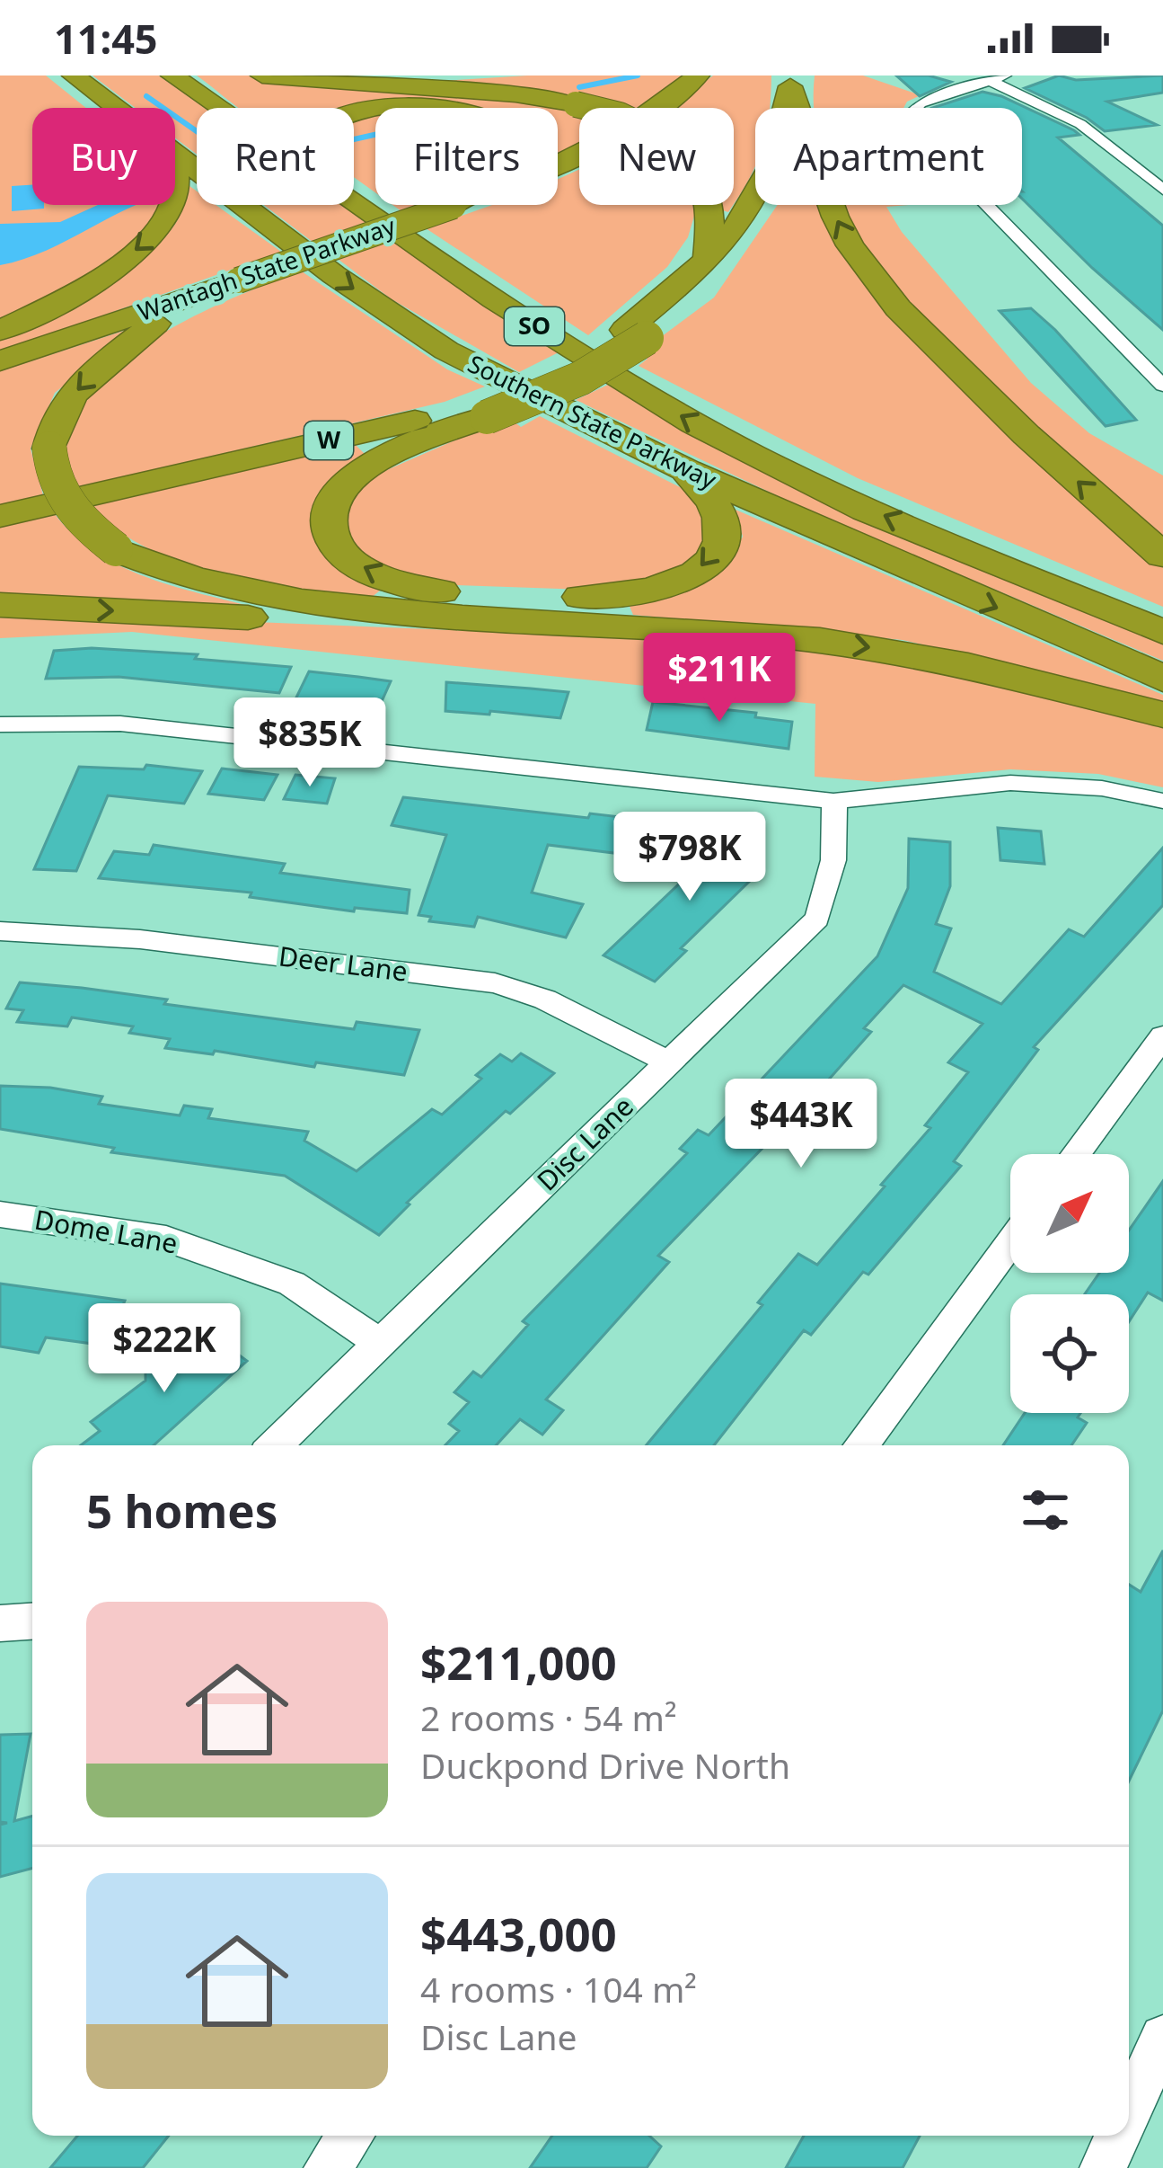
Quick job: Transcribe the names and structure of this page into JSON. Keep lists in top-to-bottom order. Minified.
{"streets":{"highway":["Wantagh State Parkway","SO","Southern State Parkway","W"],"street":["Deer Lane","Disc Lane","Dome Lane"]},"crossings":[["Deer Lane","Disc Lane"],["Disc Lane","Dome Lane"]],"north":"top right","page":{"status":"11:45","chip":["Buy","Rent","Filters","New","Apartment"],"price":["$211K","$835K","$798K","$443K","$222K"],"heading":"5 homes","list":[{"name":"$211,000","note":"2 rooms · 54 m² · Duckpond Drive North"},{"name":"$443,000","note":"4 rooms · 104 m² · Disc Lane"}]}}
